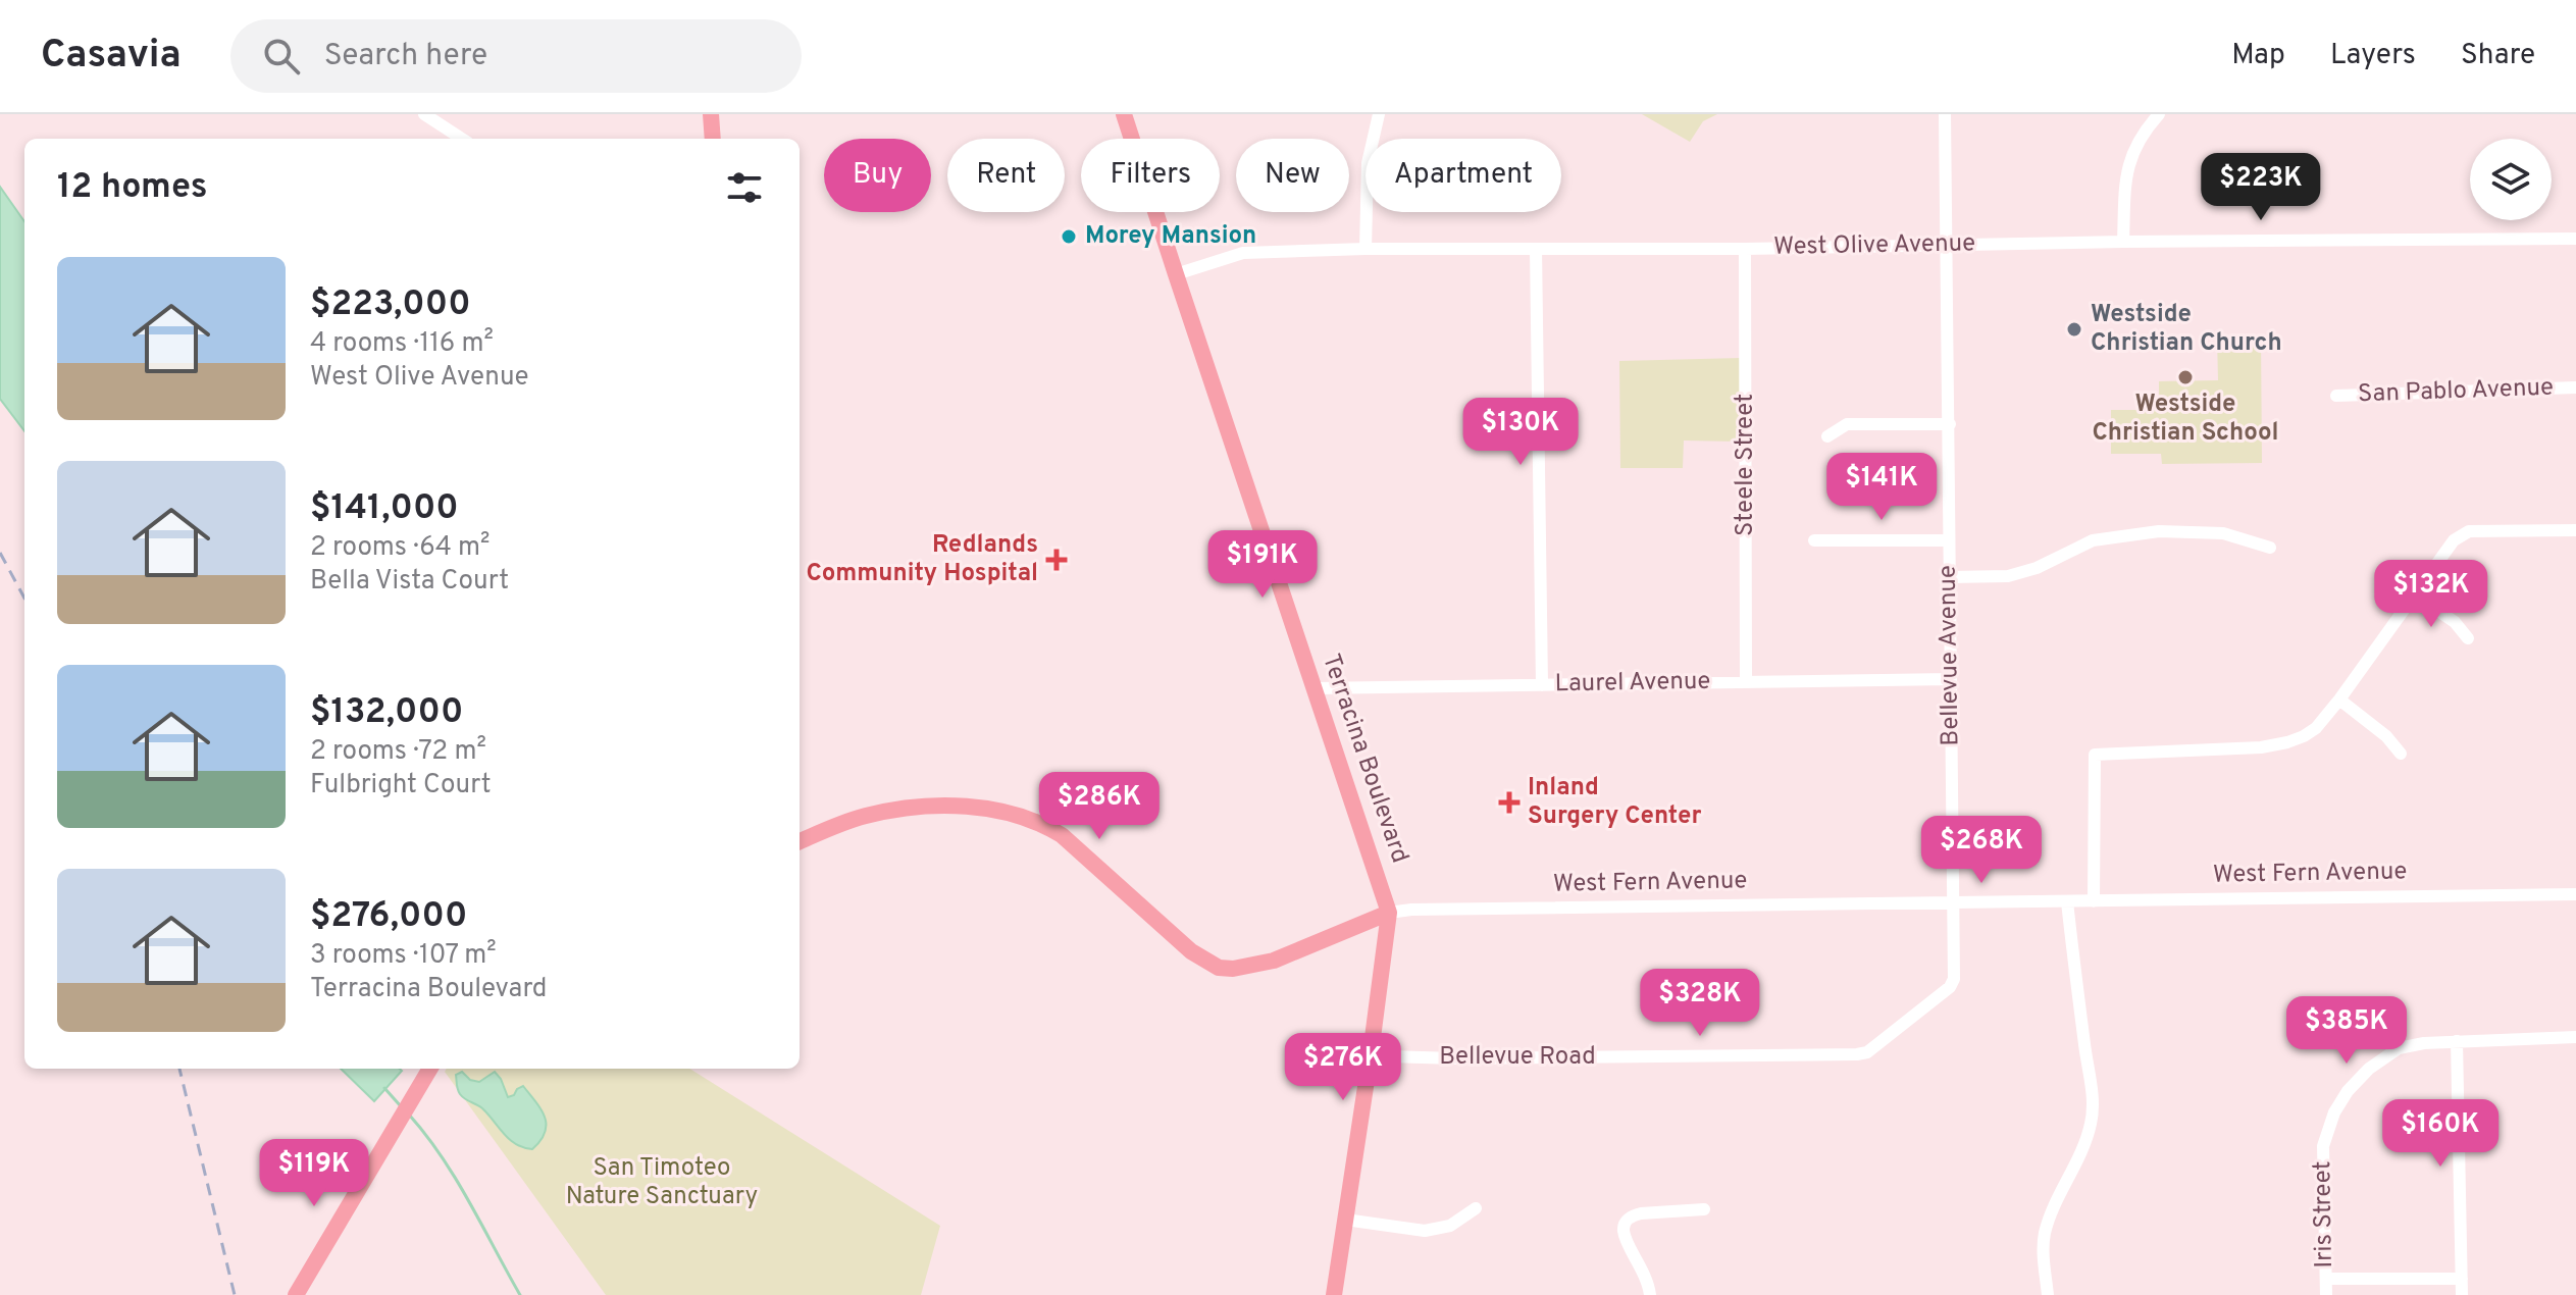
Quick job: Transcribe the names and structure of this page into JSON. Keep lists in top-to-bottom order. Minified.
{"streets":{"main road":["Terracina Boulevard","West Fern Avenue"],"street":["West Olive Avenue","San Pablo Avenue","Steele Street","Bellevue Avenue","Laurel Avenue","Bellevue Road","Iris Street"]},"crossings":[["West Olive Avenue","Steele Street"],["West Olive Avenue","Bellevue Avenue"],["West Olive Avenue","Terracina Boulevard"],["Steele Street","Laurel Avenue"],["Bellevue Avenue","Laurel Avenue"],["Bellevue Avenue","West Fern Avenue"],["Bellevue Avenue","Bellevue Road"],["Laurel Avenue","Terracina Boulevard"],["Terracina Boulevard","West Fern Avenue"],["Terracina Boulevard","Bellevue Road"],["West Fern Avenue","Bellevue Road"]],"parks":["San Timoteo Nature Sanctuary"],"places":{"other":["Morey Mansion","Westside Christian Church","Westside Christian School"],"health":["Redlands Community Hospital","Inland Surgery Center"]},"page":{"header":"Casavia","search":"Search here","nav":["Map","Layers","Share"],"chip":["Buy","Rent","Filters","New","Apartment"],"heading":"12 homes","price":["$223K","$130K","$141K","$191K","$132K","$286K","$268K","$328K","$385K","$276K","$160K","$119K"],"list":[{"name":"$223,000","note":"4 rooms · 116 m² · West Olive Avenue"},{"name":"$141,000","note":"2 rooms · 64 m² · Bella Vista Court"},{"name":"$132,000","note":"2 rooms · 72 m² · Fulbright Court"},{"name":"$276,000","note":"3 rooms · 107 m² · Terracina Boulevard"}]}}
